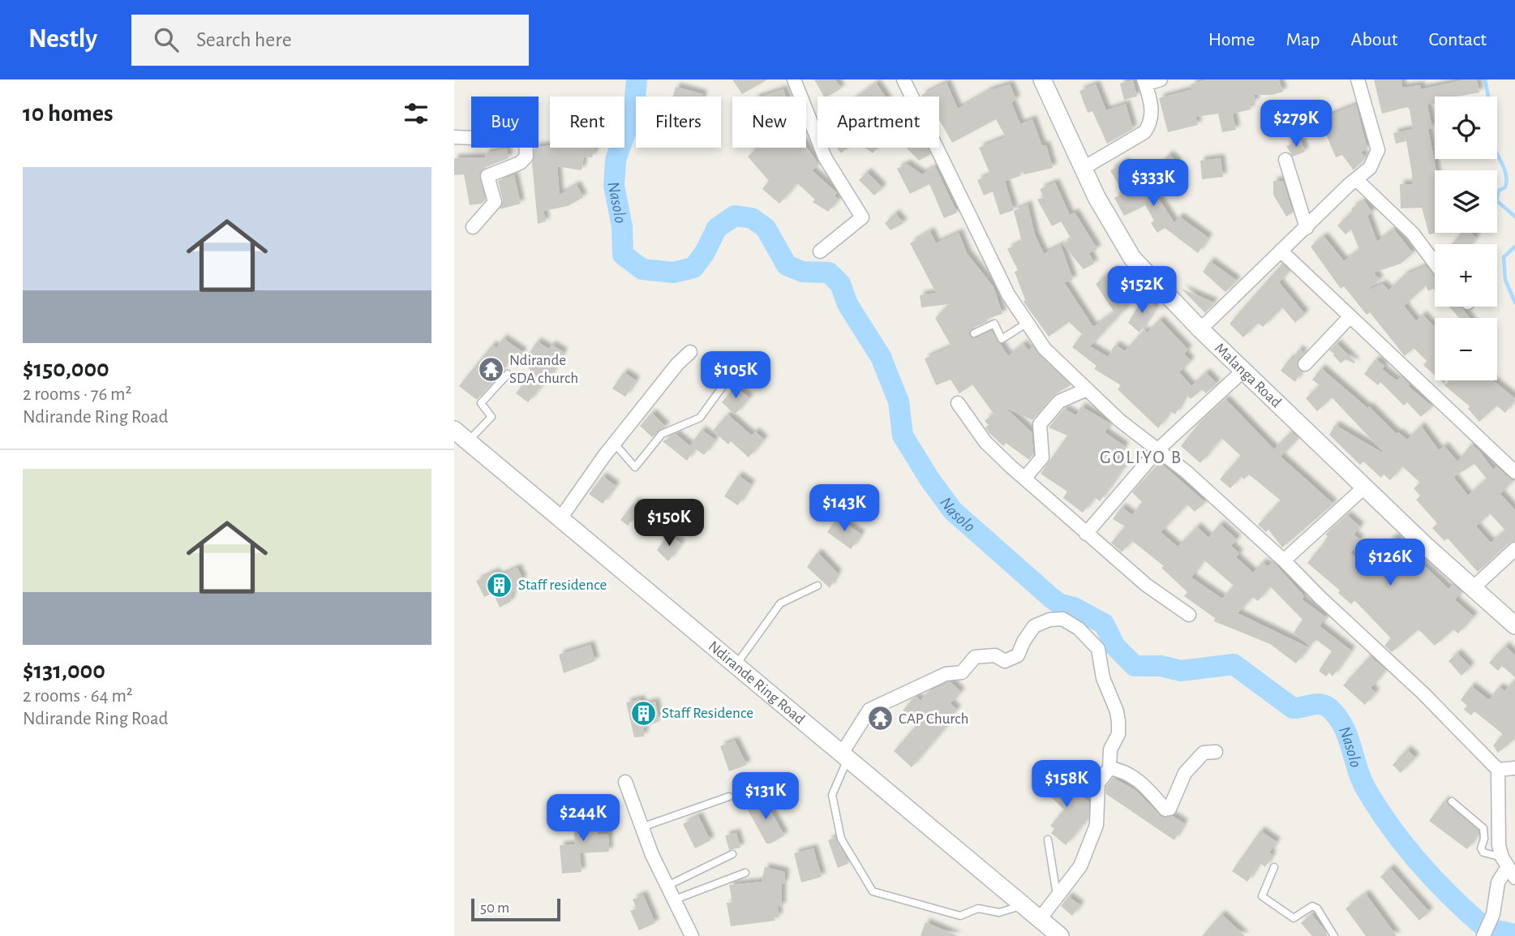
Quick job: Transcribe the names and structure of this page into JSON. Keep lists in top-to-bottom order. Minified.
{"streets":{"street":["Malanga Road","Ndirande Ring Road"]},"districts":["GOLIYO B"],"water":["Nasolo"],"places":{"temple":["Ndirande SDA church","CAP Church"],"building":["Staff residence","Staff Residence"]},"scale_bar":"50 m","page":{"header":"Nestly","search":"Search here","nav":["Home","Map","About","Contact"],"heading":"10 homes","map_buttons":["+","−"],"chip":["Buy","Rent","Filters","New","Apartment"],"price":["$279K","$333K","$152K","$105K","$143K","$150K","$126K","$158K","$131K","$244K"],"list":[{"name":"$150,000","note":"2 rooms · 76 m² · Ndirande Ring Road"},{"name":"$131,000","note":"2 rooms · 64 m² · Ndirande Ring Road"}],"scale":"50 m"}}
